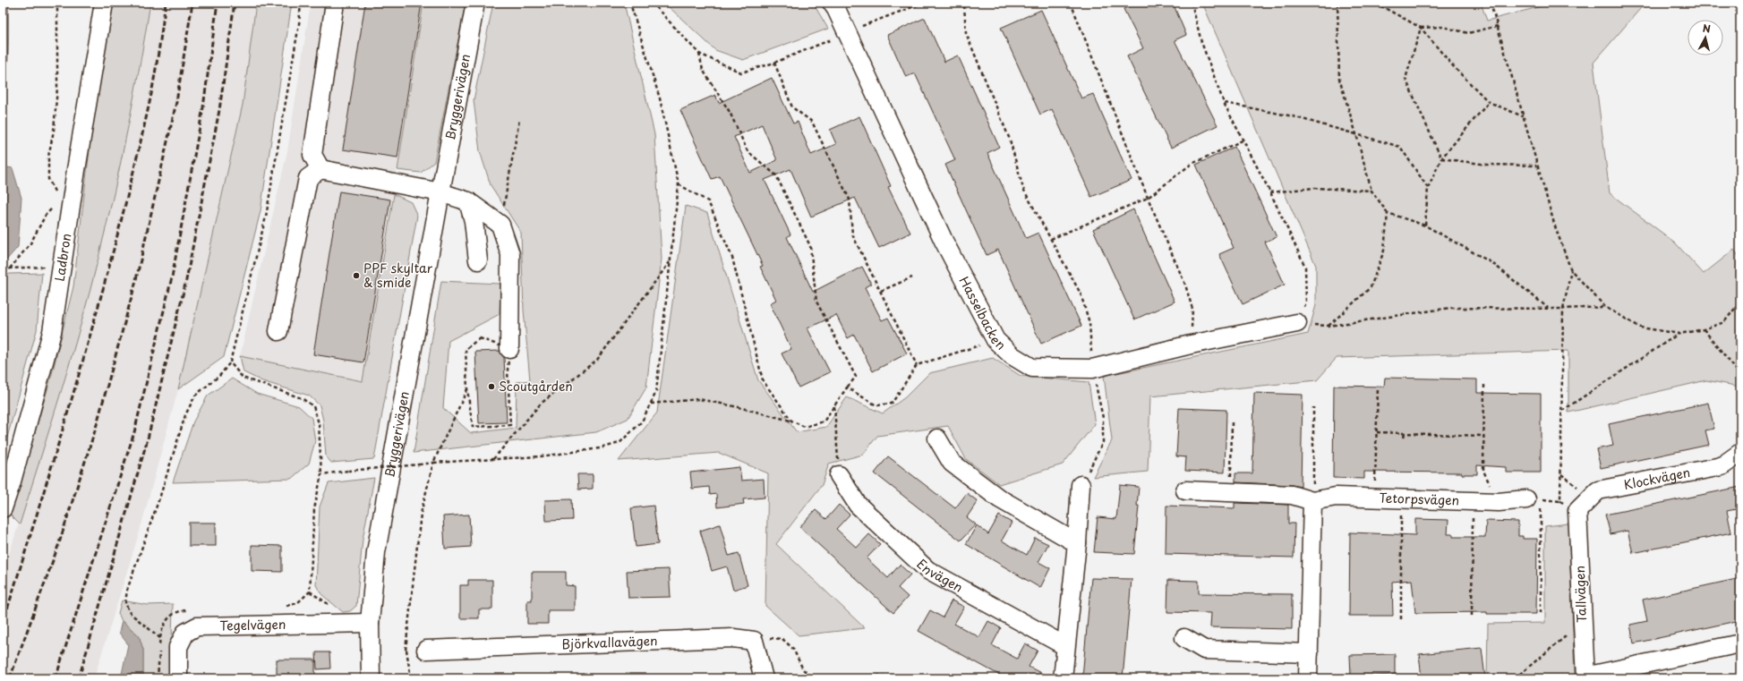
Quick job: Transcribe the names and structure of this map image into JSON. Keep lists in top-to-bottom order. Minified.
{"streets":{"street":["Bryggerivägen","Ladbron","Hasselbacken","Klockvägen","Tetorpsvägen","Envägen","Tallvägen","Tegelvägen","Björkvallavägen"]},"crossings":[["Bryggerivägen","Tegelvägen"],["Klockvägen","Tallvägen"]],"places":["PPF skyltar & smide","Scoutgården"],"north":"top"}
